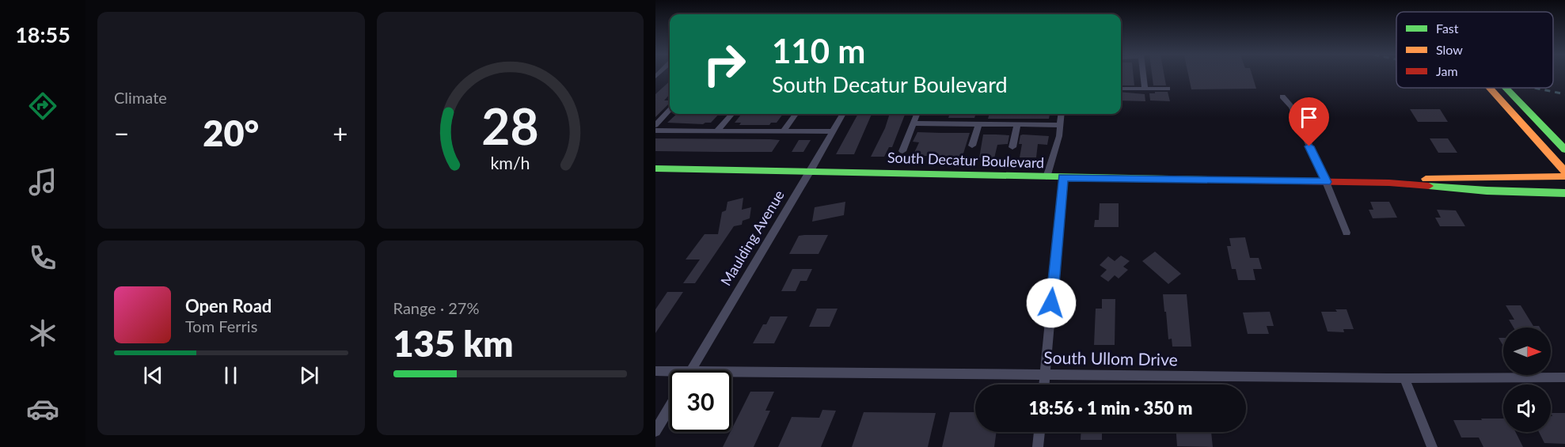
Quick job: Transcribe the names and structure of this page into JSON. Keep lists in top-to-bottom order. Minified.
{"streets":{"main road":["South Decatur Boulevard"],"street":["Maulding Avenue","South Ullom Drive"]},"crossings":[["South Decatur Boulevard","Maulding Avenue"]],"legend":["Fast","Slow","Jam"],"north":"right","page":{"tabs":"18:55","tile":["Climate",["Range · 27%","135 km"]],"turn":["110 m","South Decatur Boulevard"],"heat":["−","20°","+"],"song":["Open Road","Tom Ferris"],"limit":"30","trip":"18:56 · 1 min · 350 m","gauge":["28","km/h"]}}
